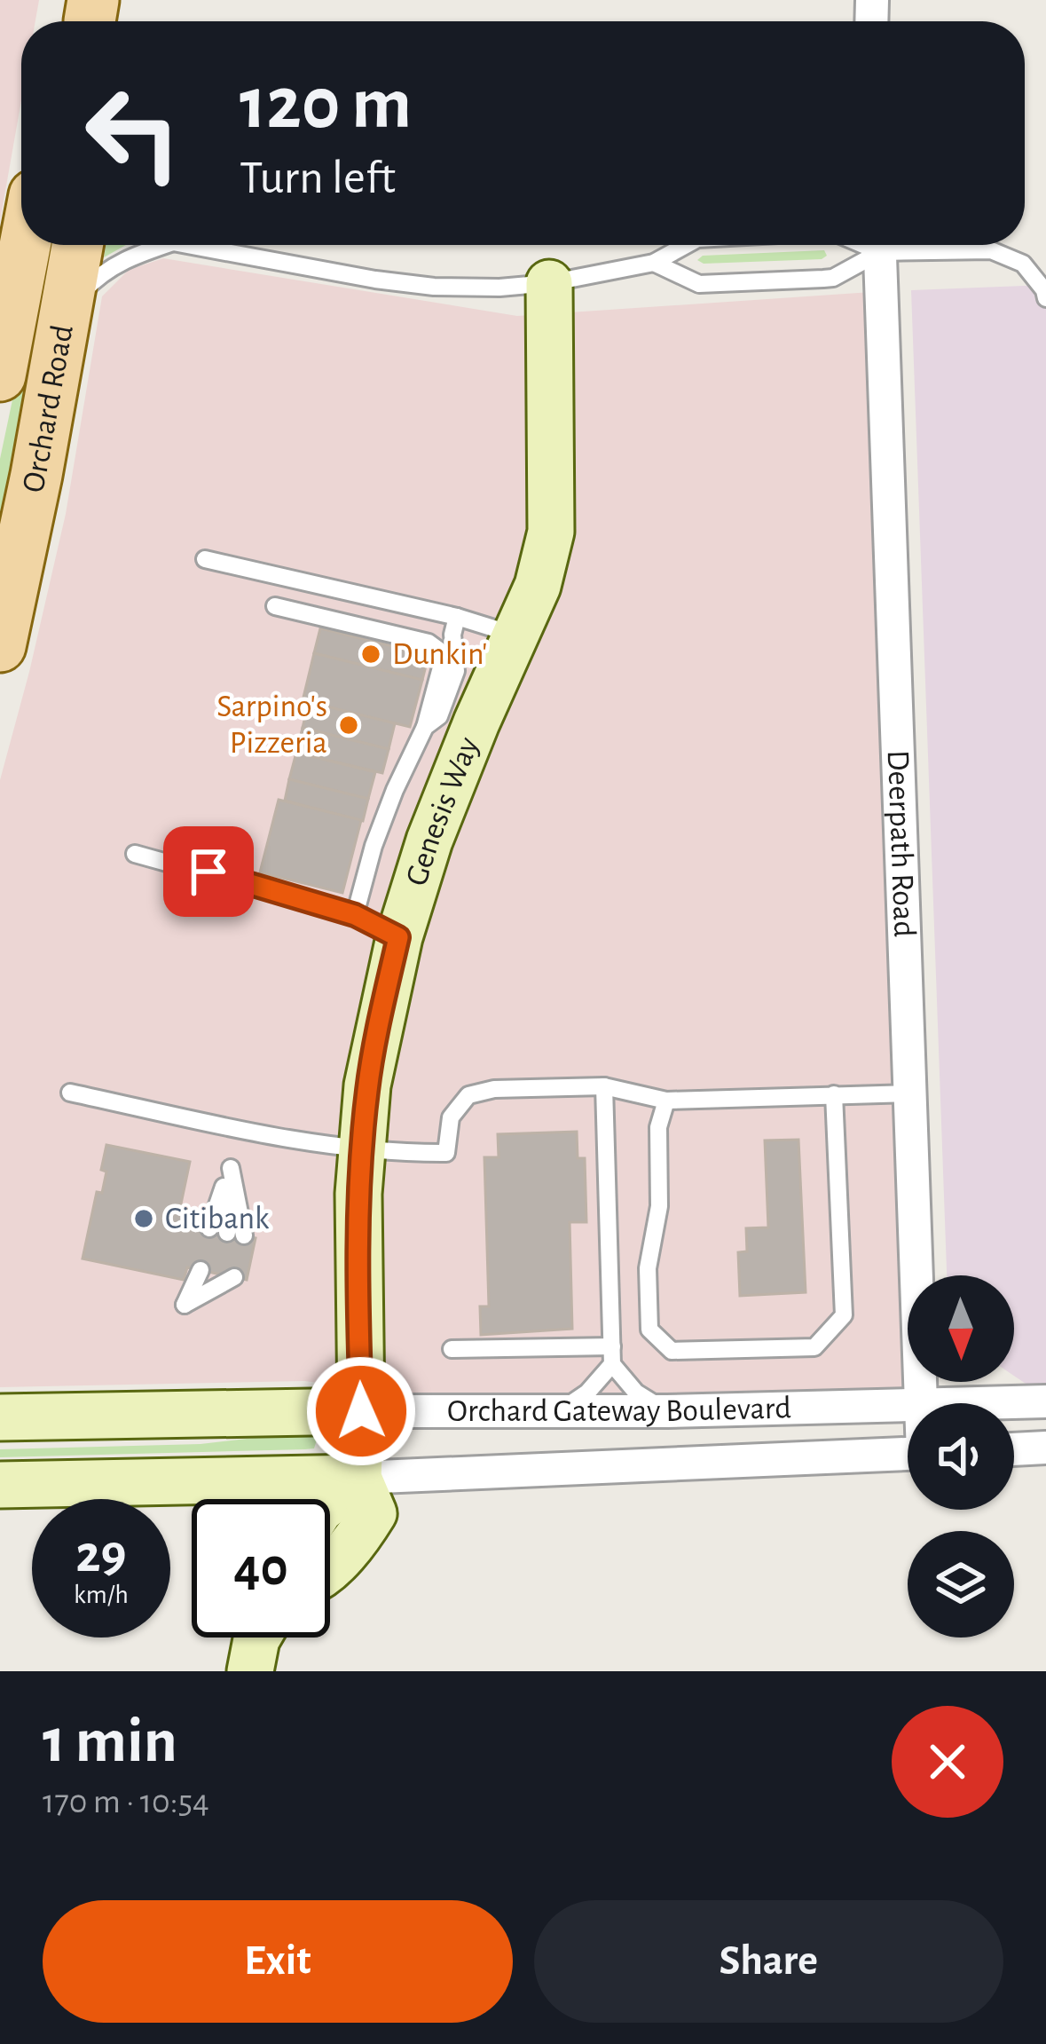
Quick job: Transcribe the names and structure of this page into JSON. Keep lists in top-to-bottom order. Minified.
{"streets":{"main road":["Orchard Road"],"street":["Genesis Way","Deerpath Road","Orchard Gateway Boulevard"]},"crossings":[["Genesis Way","Orchard Gateway Boulevard"]],"places":["Dunkin'","Sarpino's Pizzeria","Citibank"],"north":"bottom","page":{"turn":["120 m","Turn left"],"speed":"29 km/h","limit":"40","heading":["1 min","170 m · 10:54"],"buttons":["Exit","Share"]}}
